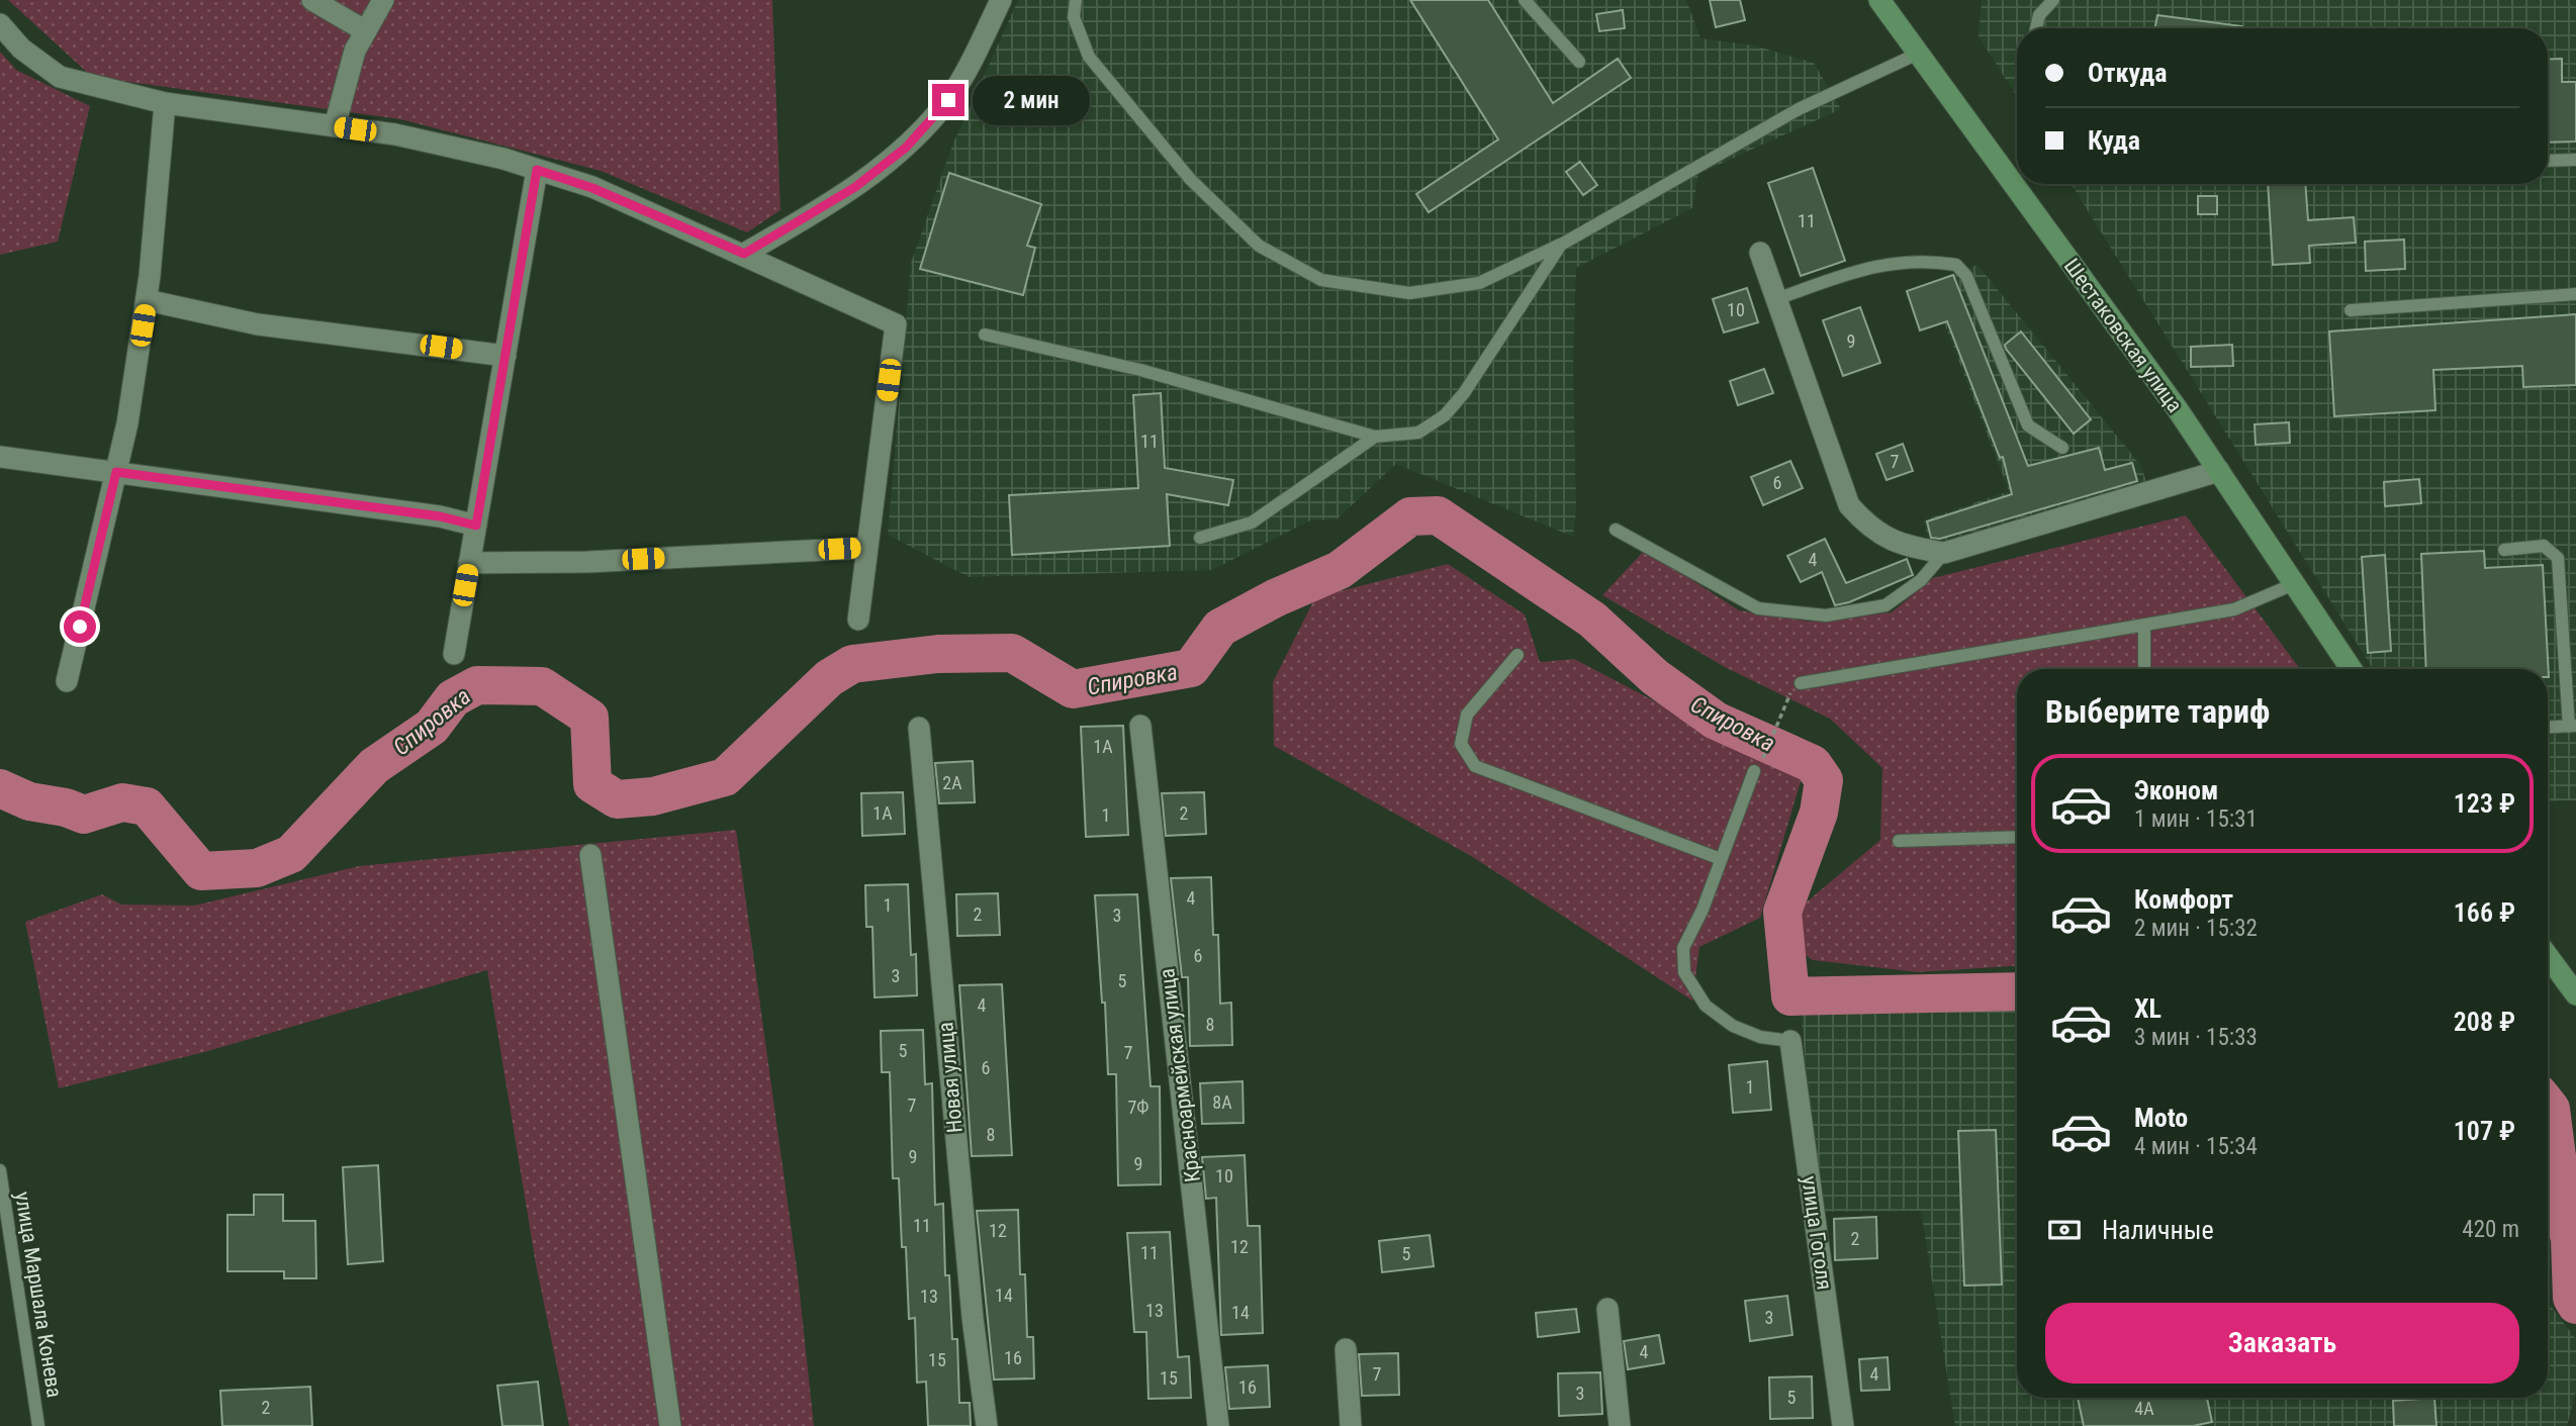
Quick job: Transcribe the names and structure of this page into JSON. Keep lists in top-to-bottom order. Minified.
{"streets":{"main road":["Шестаковская улица"],"street":["Красноармейская улица","Новая улица","улица Гоголя"],"lane":["улица Маршала Конева"]},"water":["Спировка"],"house_numbers":["11","10","9","11","7","6","4","1А","2А","1А","2","1","4","1","2","3","6","3","5","4","8","5","7","6","1","8А","7","7Ф","8","9","9","10","11","12","2","12","11","5","14","13","13","14","3","4","16","15","7","4","15","16","3","5","2","4А"],"page":{"banner":["Откуда","Куда"],"bubble":"2 мин","heading":"Выберите тариф","list":[{"name":"Эконом","note":"1 мин · 15:31","value":"123 ₽"},{"name":"Комфорт","note":"2 мин · 15:32","value":"166 ₽"},{"name":"XL","note":"3 мин · 15:33","value":"208 ₽"},{"name":"Moto","note":"4 мин · 15:34","value":"107 ₽"}],"pay":["Наличные","420 m"],"buttons":"Заказать"}}
